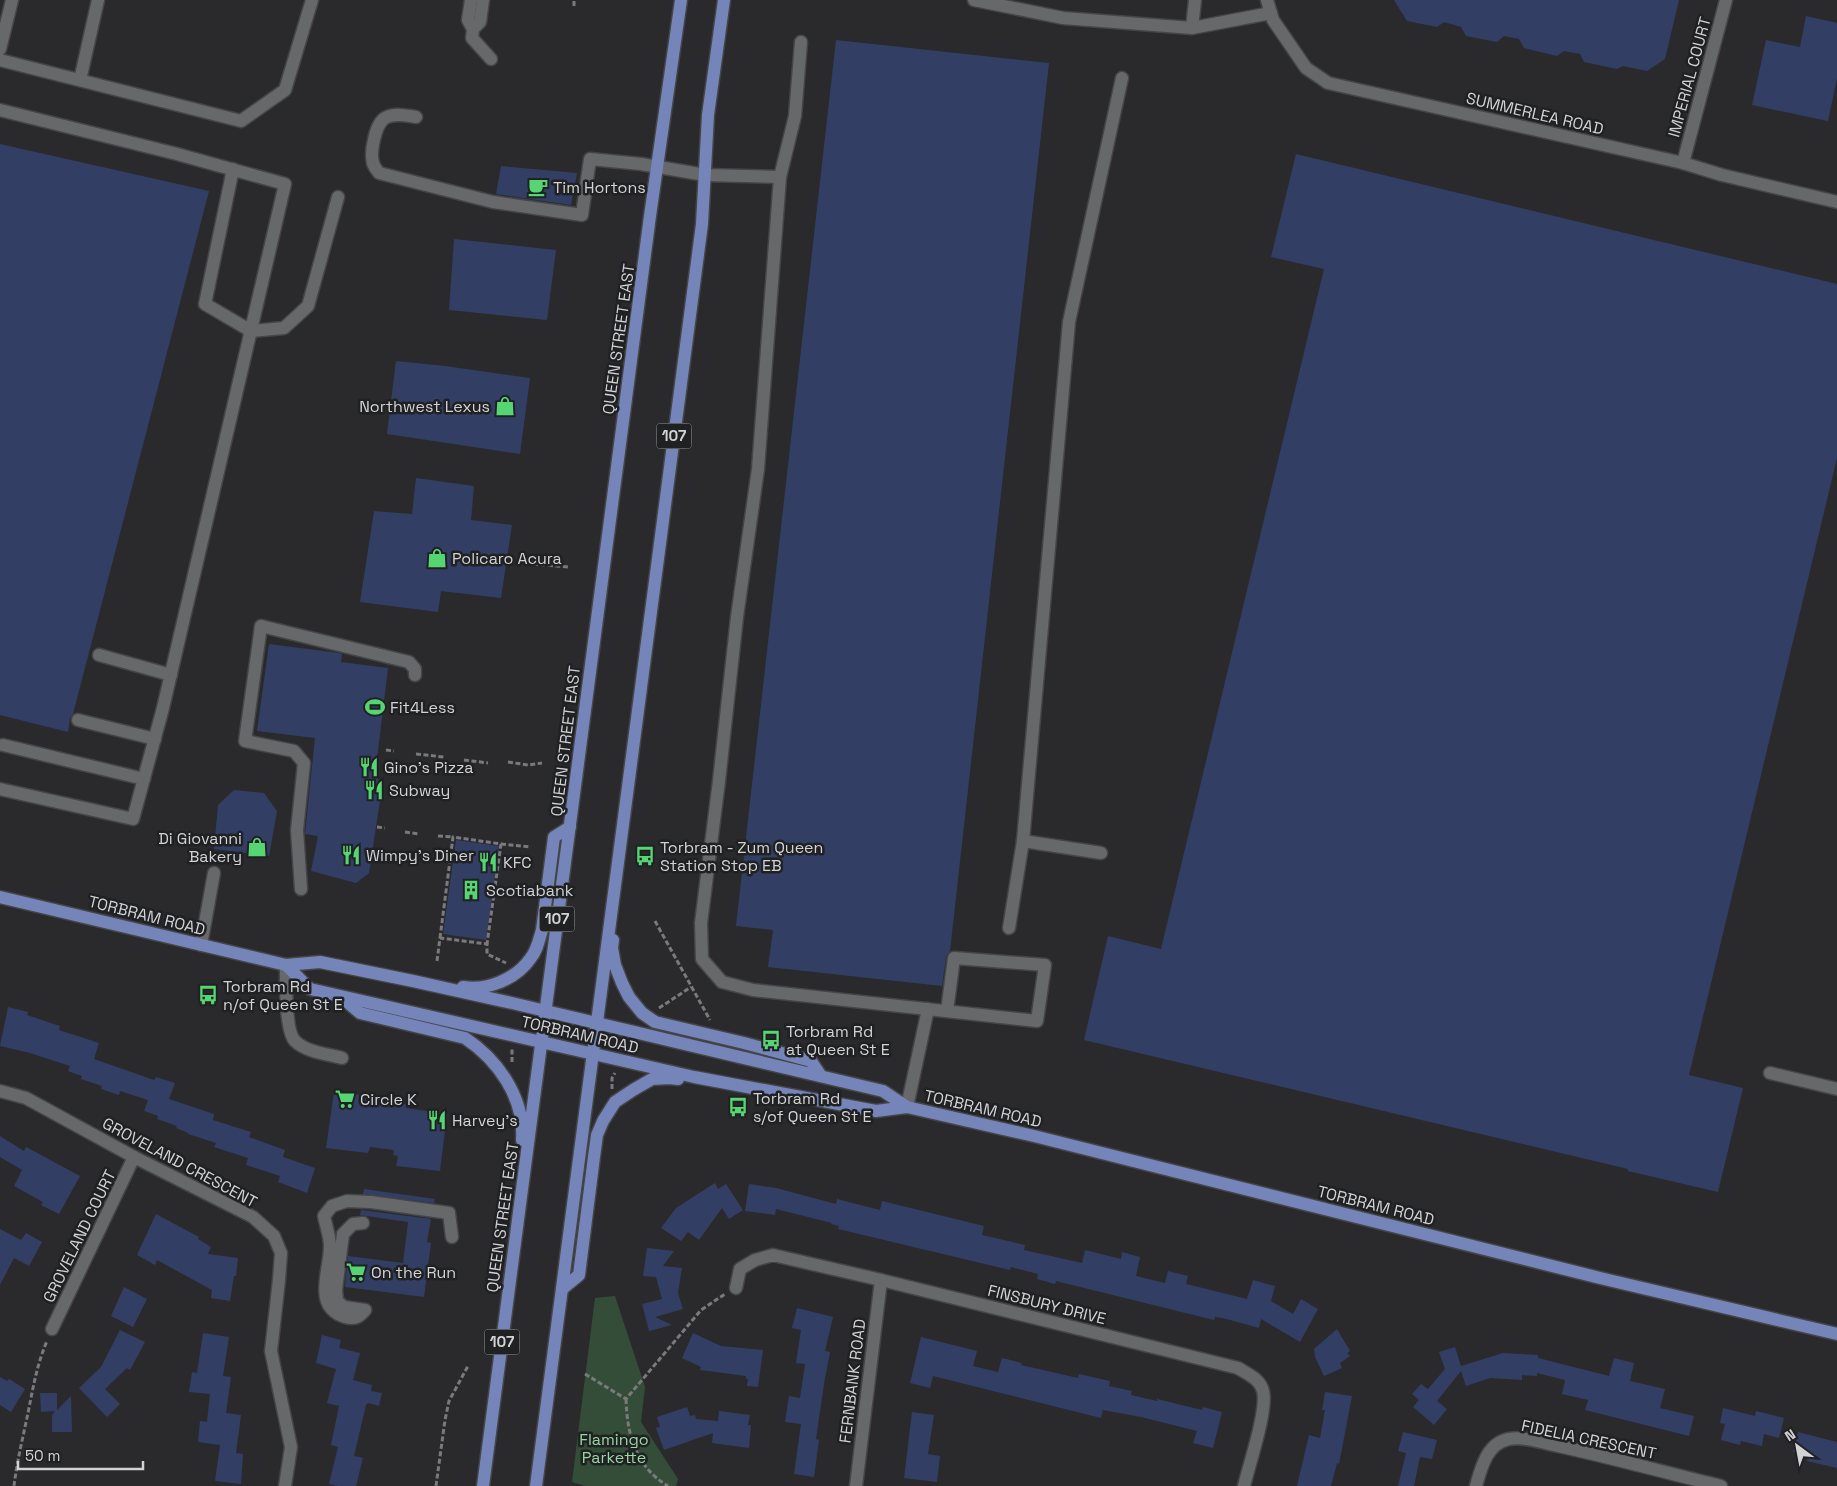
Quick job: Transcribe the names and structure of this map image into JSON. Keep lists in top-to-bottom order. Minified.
{"streets":{"main road":["QUEEN STREET EAST","107","TORBRAM ROAD"],"street":["IMPERIAL COURT","SUMMERLEA ROAD","GROVELAND CRESCENT","GROVELAND COURT","FINSBURY DRIVE","FERNBANK ROAD","FIDELIA CRESCENT"]},"crossings":[["IMPERIAL COURT","SUMMERLEA ROAD"],["QUEEN STREET EAST","TORBRAM ROAD"],["107","TORBRAM ROAD"],["GROVELAND CRESCENT","GROVELAND COURT"],["FINSBURY DRIVE","FERNBANK ROAD"]],"parks":["Flamingo Parkette"],"places":{"cafe":["Tim Hortons"],"shop":["Northwest Lexus","Policaro Acura","Di Giovanni Bakery"],"sports":["Fit4Less"],"restaurant":["Gino's Pizza","Subway","Wimpy's Diner","KFC","Harvey's"],"bus stop":["Torbram - Zum Queen Station Stop EB","Torbram Rd n/of Queen St E","Torbram Rd at Queen St E","Torbram Rd s/of Queen St E"],"building":["Scotiabank"],"supermarket":["Circle K","On the Run"]},"scale_bar":"50 m","north":"top left"}
